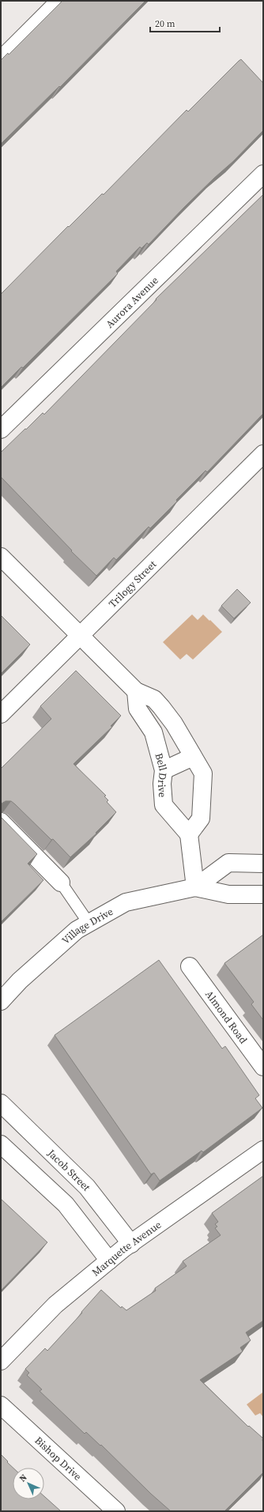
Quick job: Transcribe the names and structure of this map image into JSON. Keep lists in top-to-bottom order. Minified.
{"streets":{"street":["Aurora Avenue","Trilogy Street","Bell Drive","Village Drive","Almond Road","Jacob Street","Marquette Avenue","Bishop Drive"]},"crossings":[["Jacob Street","Marquette Avenue"]],"scale_bar":"20 m","north":"top left"}
